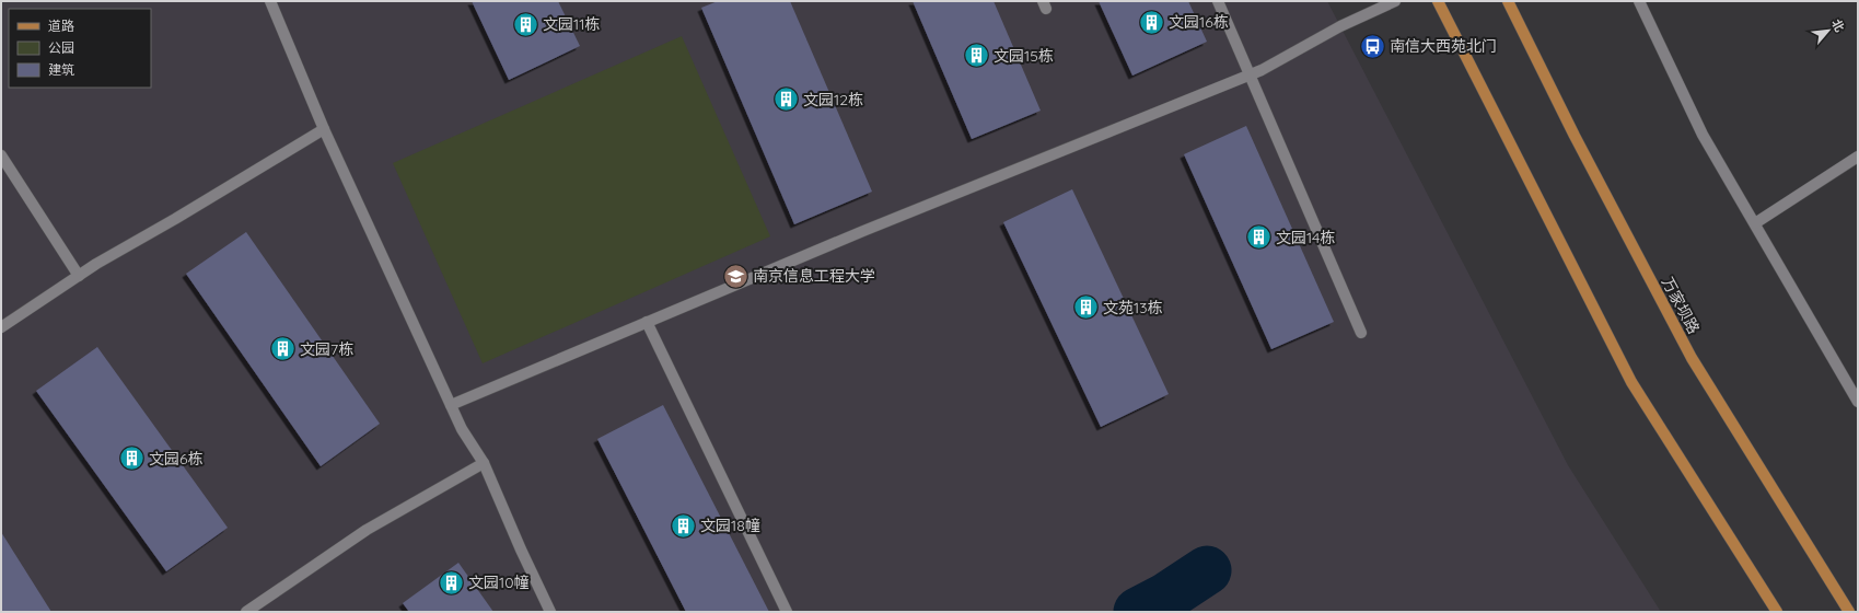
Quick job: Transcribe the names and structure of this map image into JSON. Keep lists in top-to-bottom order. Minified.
{"streets":{"main road":["万家坝路"]},"places":{"building":["文园16栋","文园11栋","文园15栋","文园12栋","文园14栋","文苑13栋","文园7栋","文园6栋","文园18幢","文园10幢"],"bus stop":["南信大西苑北门"],"school or university":["南京信息工程大学"]},"legend":["道路","公园","建筑"],"north":"top right"}
